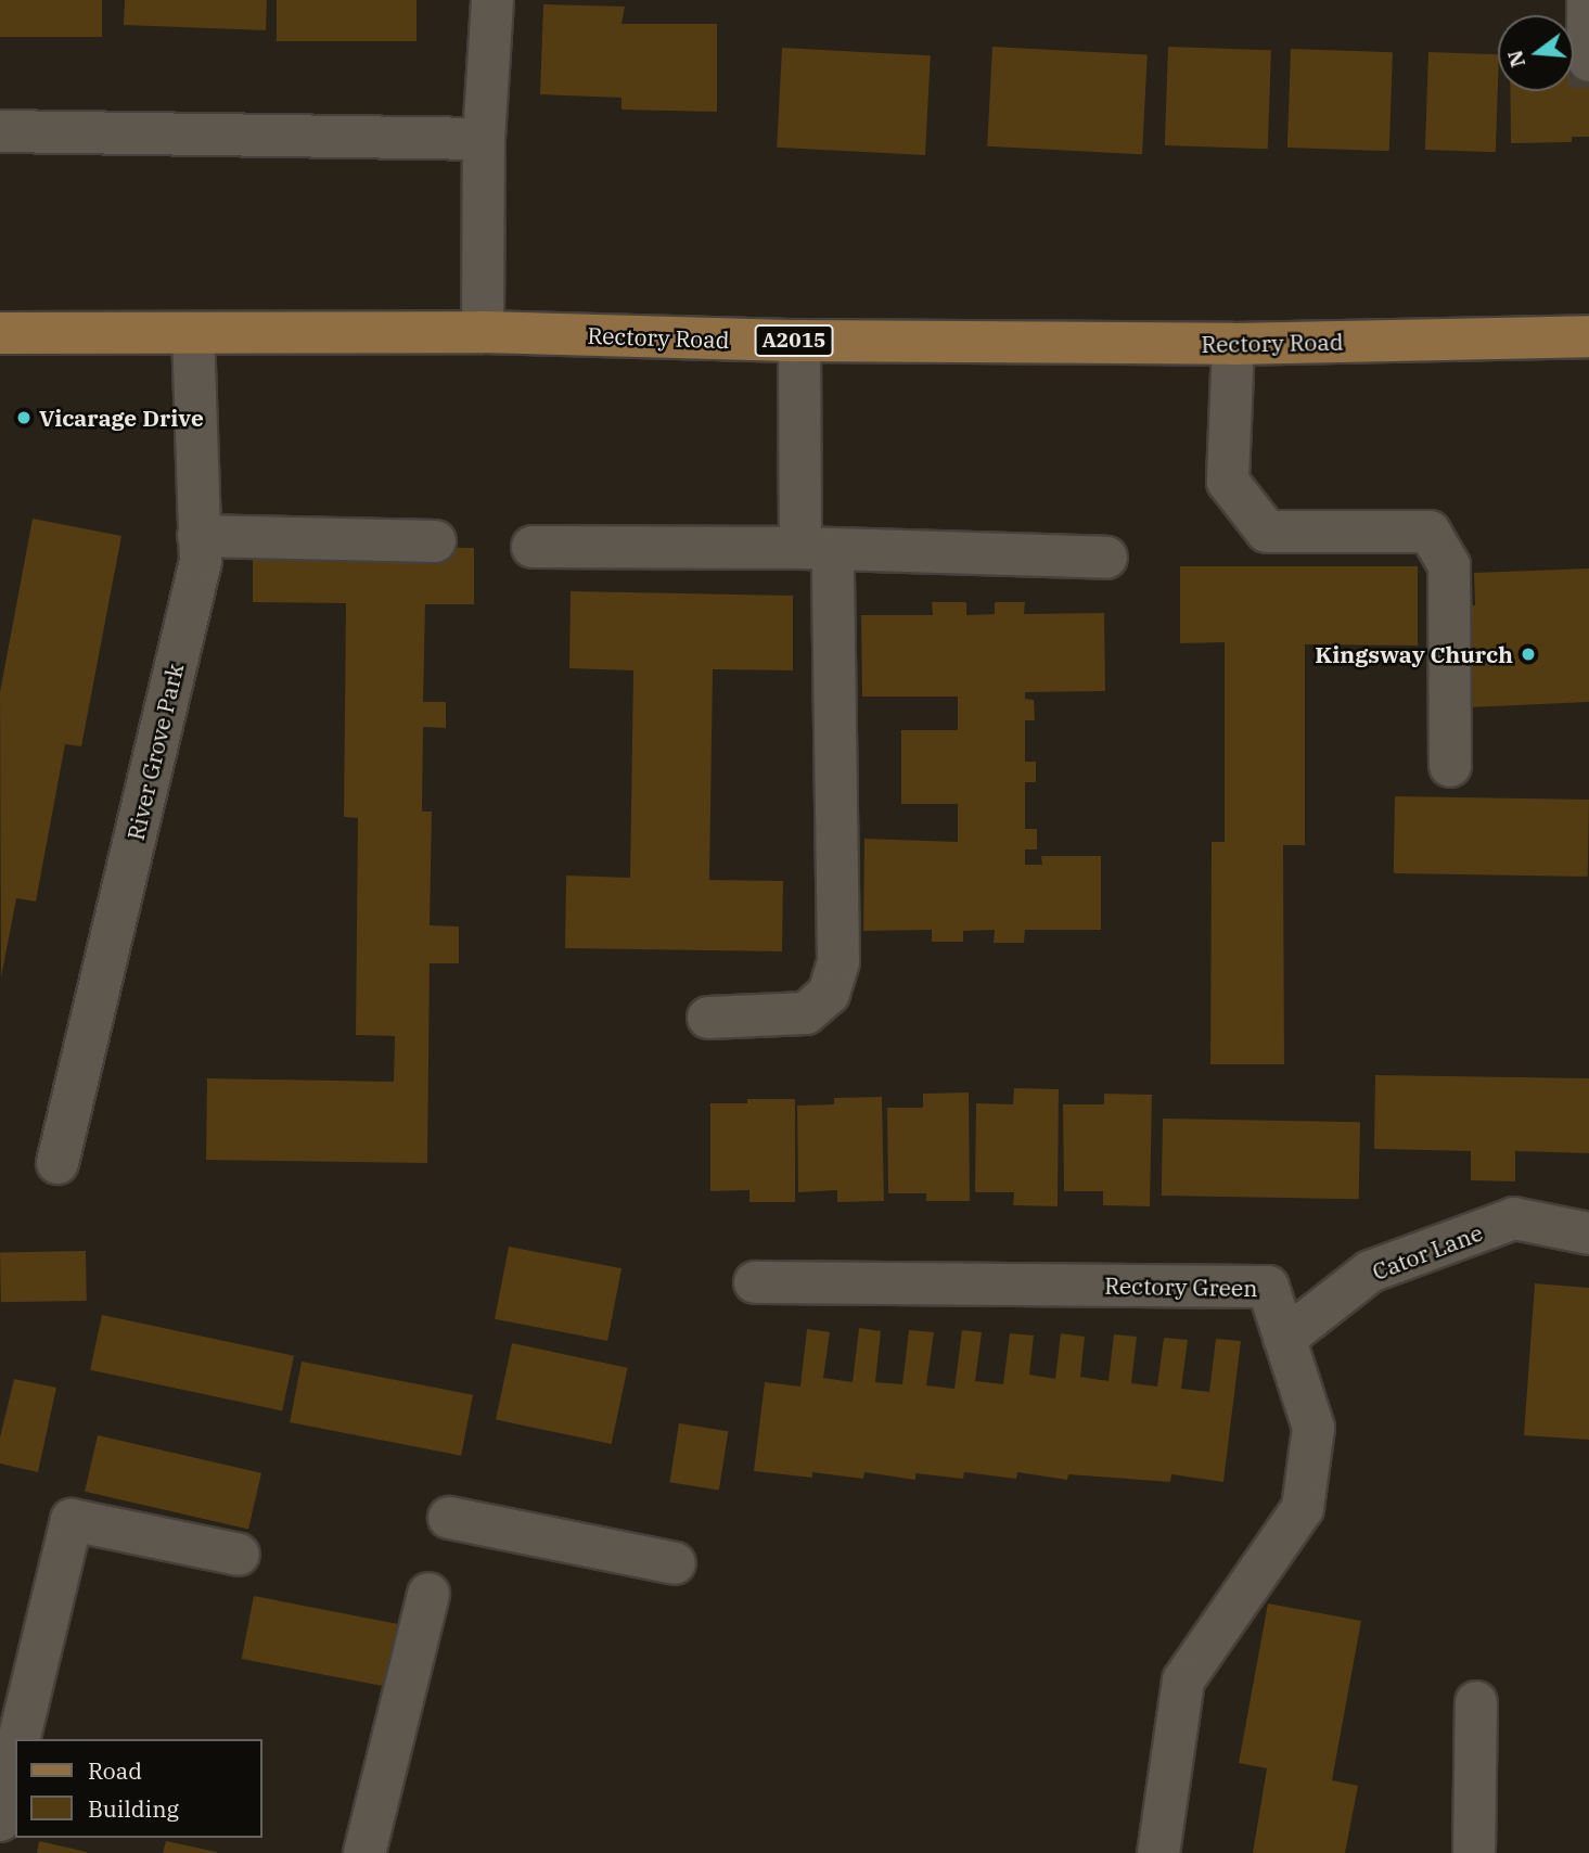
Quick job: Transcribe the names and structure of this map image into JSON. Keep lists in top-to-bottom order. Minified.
{"streets":{"main road":["Rectory Road","A2015"],"street":["River Grove Park","Cator Lane","Rectory Green"]},"crossings":[["Rectory Road","River Grove Park"],["Cator Lane","Rectory Green"]],"places":["Vicarage Drive","Kingsway Church"],"legend":["Road","Building"],"north":"left"}
